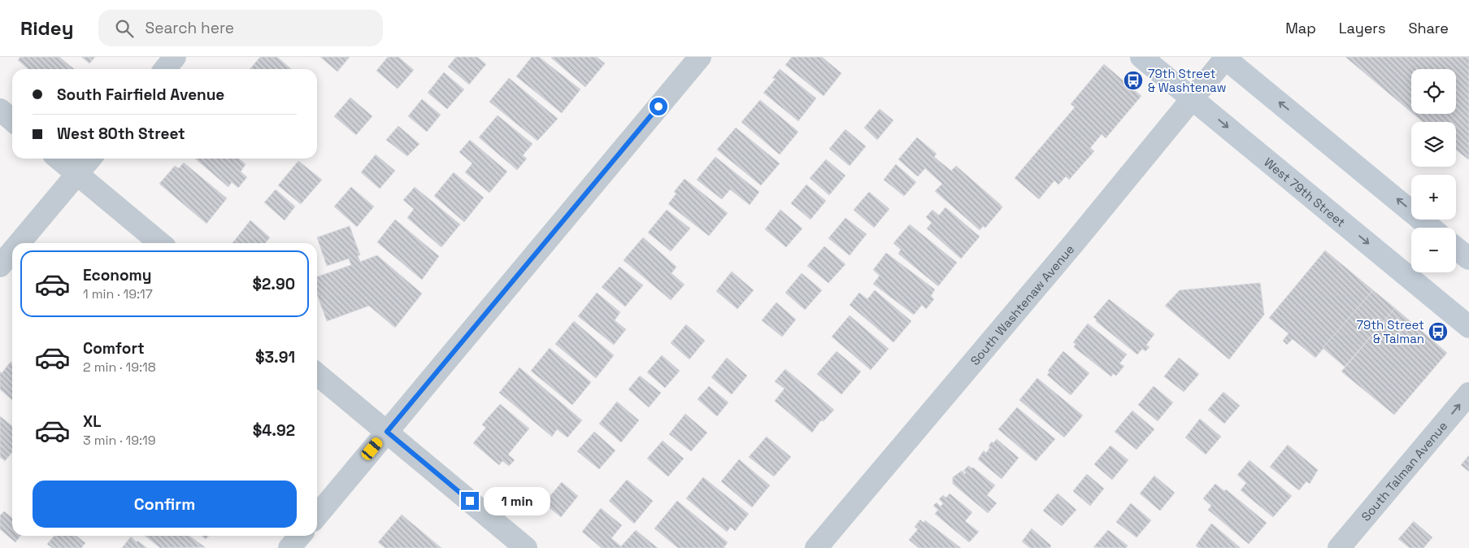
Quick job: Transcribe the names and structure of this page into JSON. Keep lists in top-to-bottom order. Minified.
{"streets":{"main road":["West 79th Street"],"street":["South Washtenaw Avenue","South Talman Avenue"]},"crossings":[["West 79th Street","South Washtenaw Avenue"]],"one_way":["South Talman Avenue"],"places":{"bus stop":["79th Street & Washtenaw","79th Street & Talman"]},"page":{"header":"Ridey","search":"Search here","nav":["Map","Layers","Share"],"map_buttons":["+","−"],"banner":["South Fairfield Avenue","West 80th Street"],"list":[{"name":"Economy","note":"1 min · 19:17","value":"$2.90"},{"name":"Comfort","note":"2 min · 19:18","value":"$3.91"},{"name":"XL","note":"3 min · 19:19","value":"$4.92"}],"buttons":"Confirm","bubble":"1 min"}}
